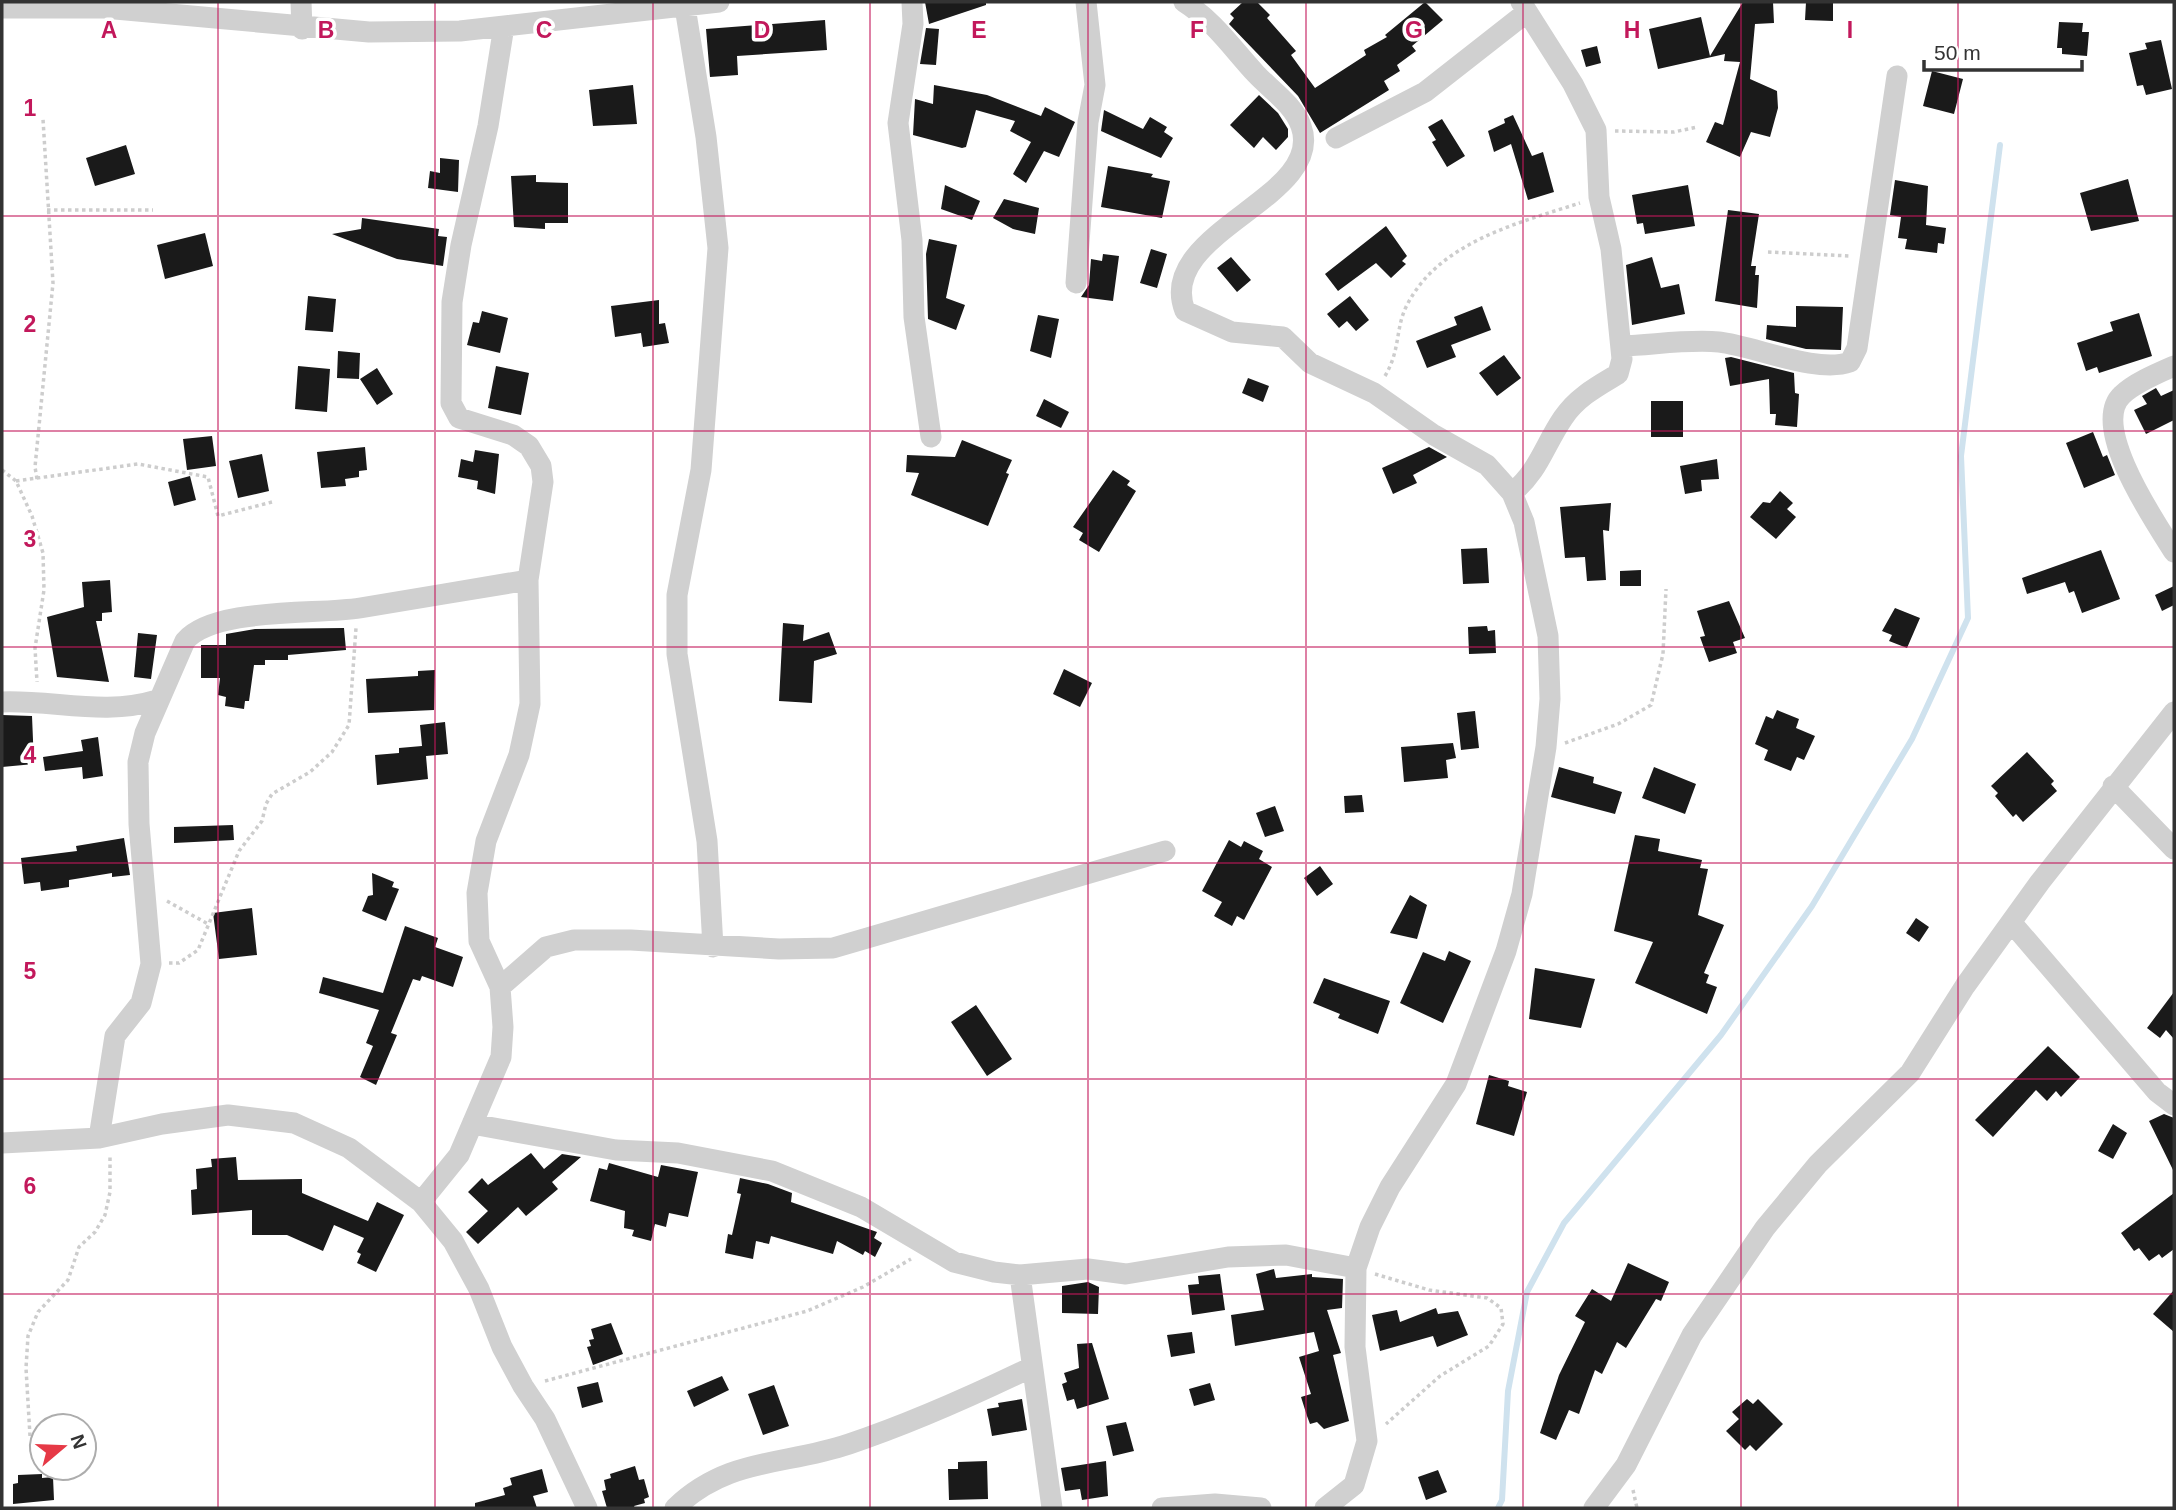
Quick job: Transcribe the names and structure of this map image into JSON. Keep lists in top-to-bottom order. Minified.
{"scale_bar":"50 m","north":"right","grid":{"columns":["A","B","C","D","E","F","G","H","I"],"rows":["1","2","3","4","5","6"]}}
